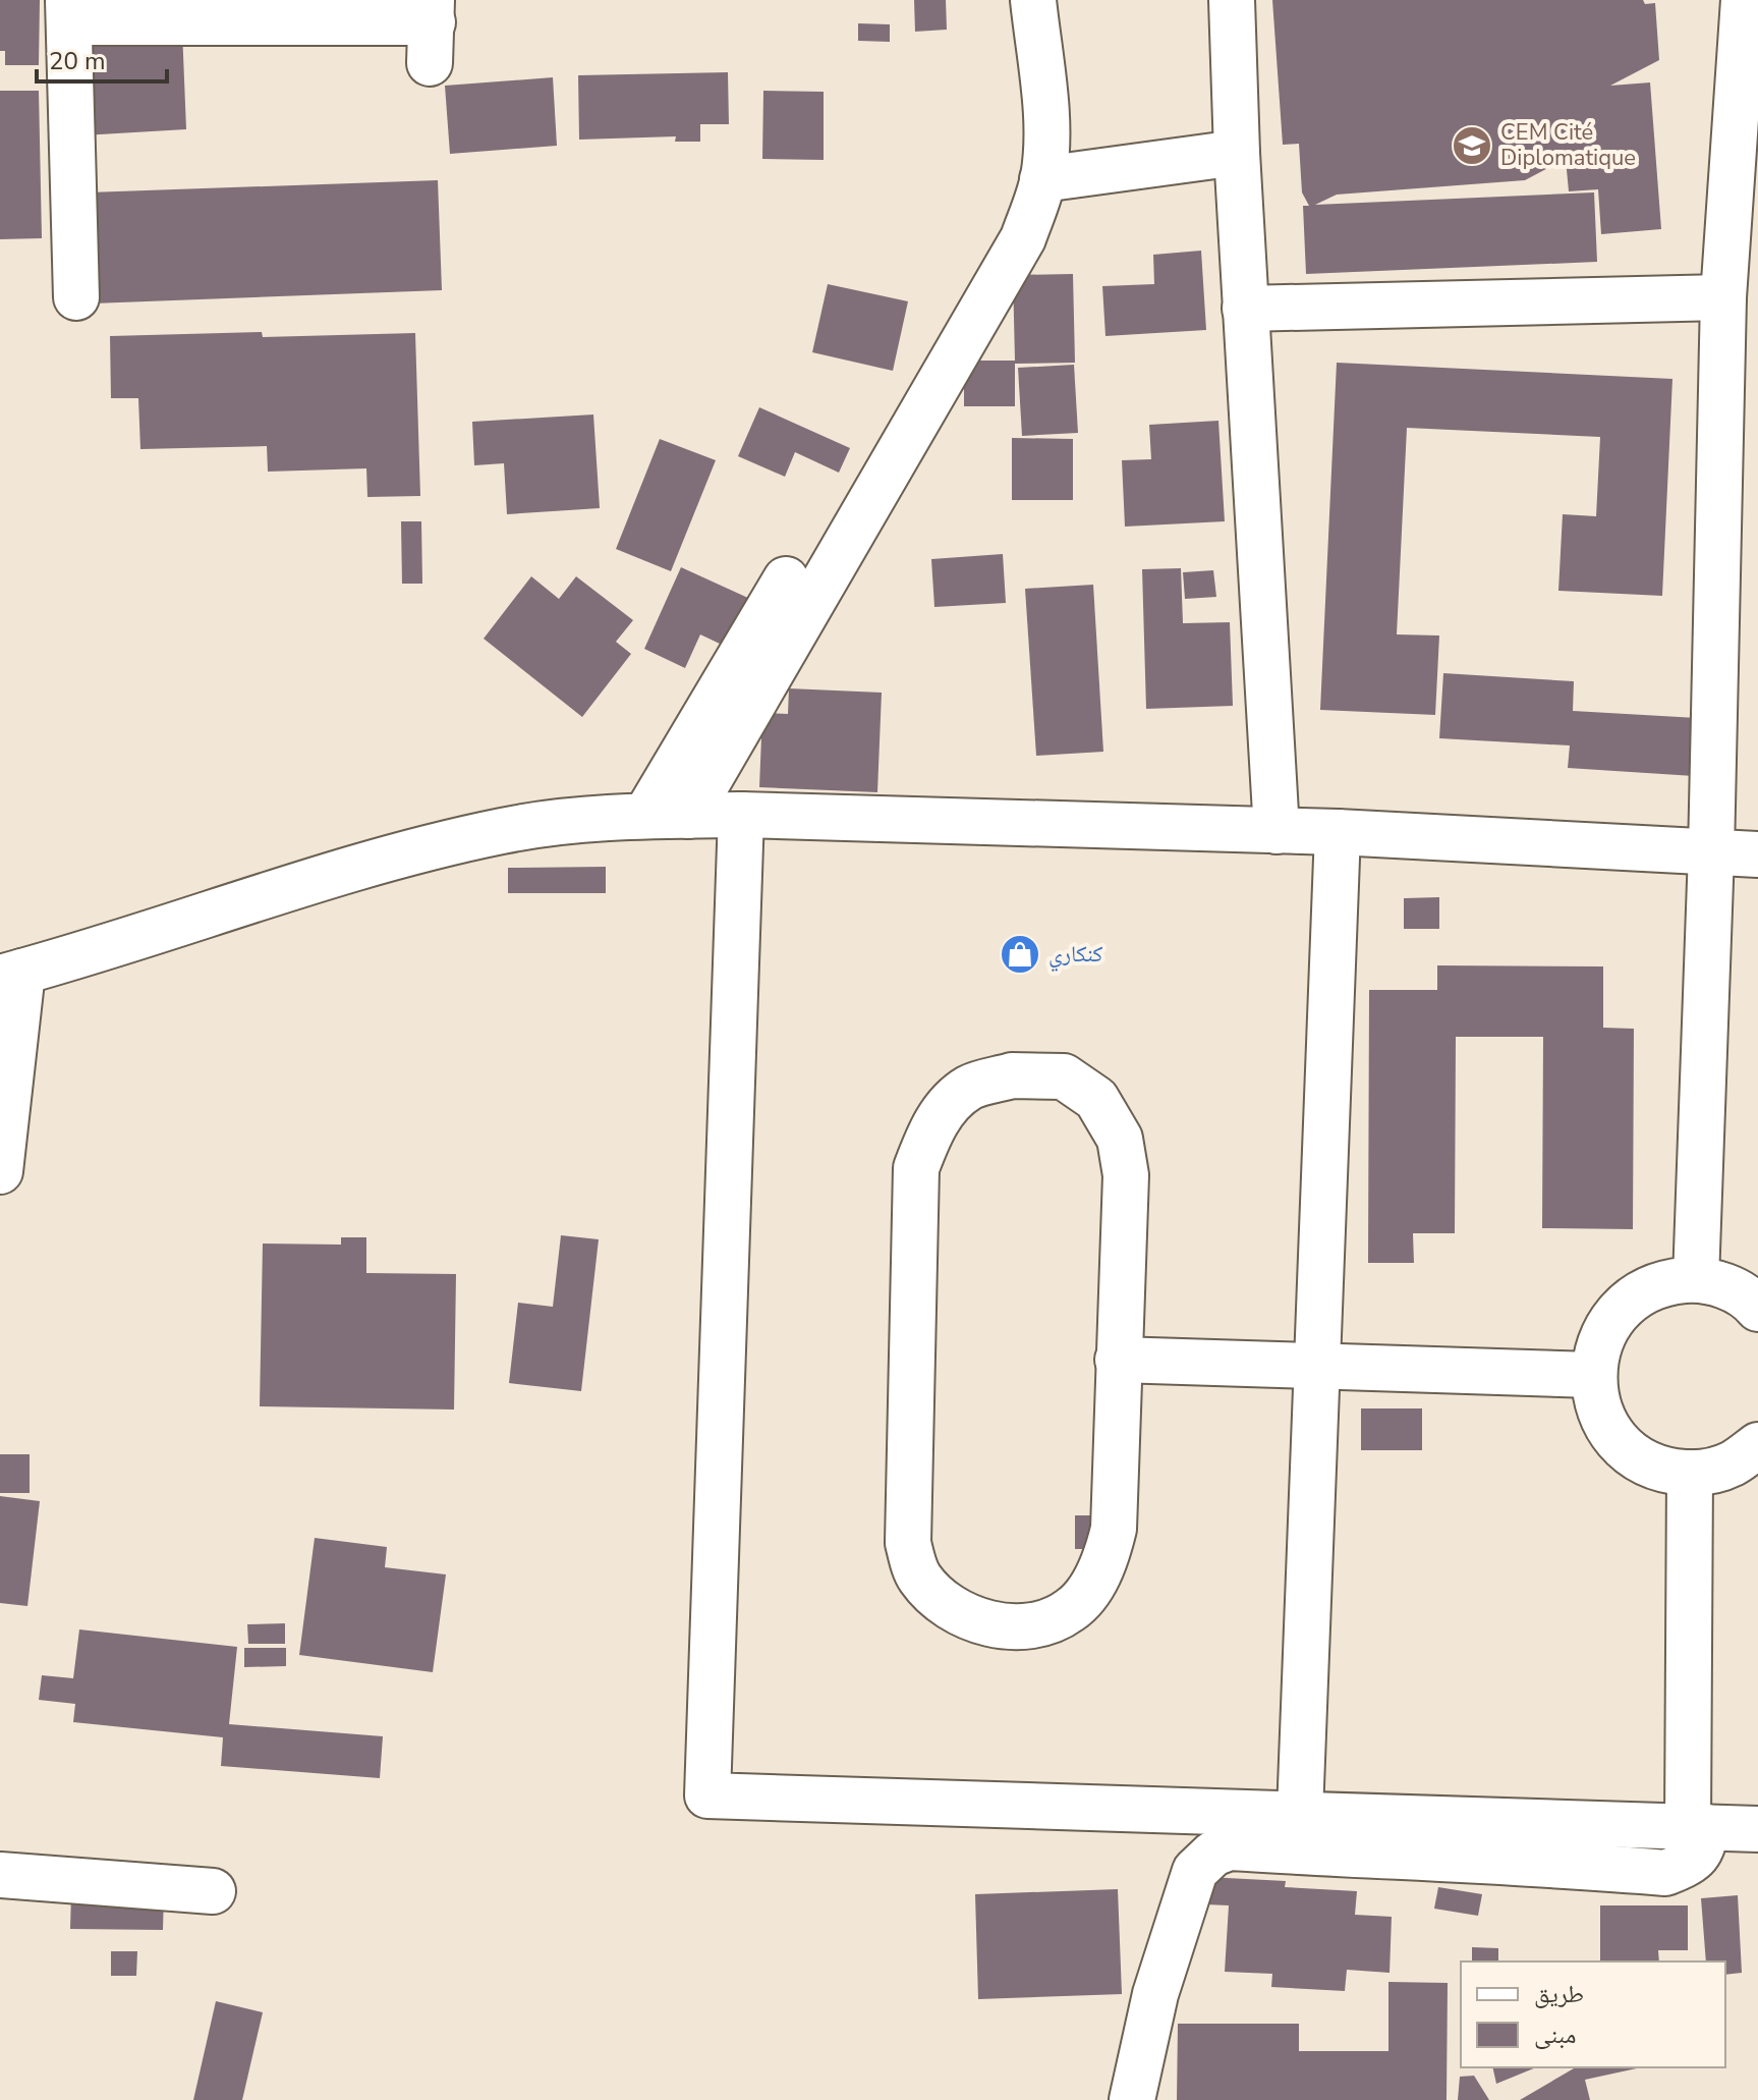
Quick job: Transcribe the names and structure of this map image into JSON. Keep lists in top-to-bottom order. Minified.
{"places":{"school or university":["CEM Cité Diplomatique"],"shop":["كنكاري"]},"legend":["طريق","مبنى"],"scale_bar":"20 m"}
